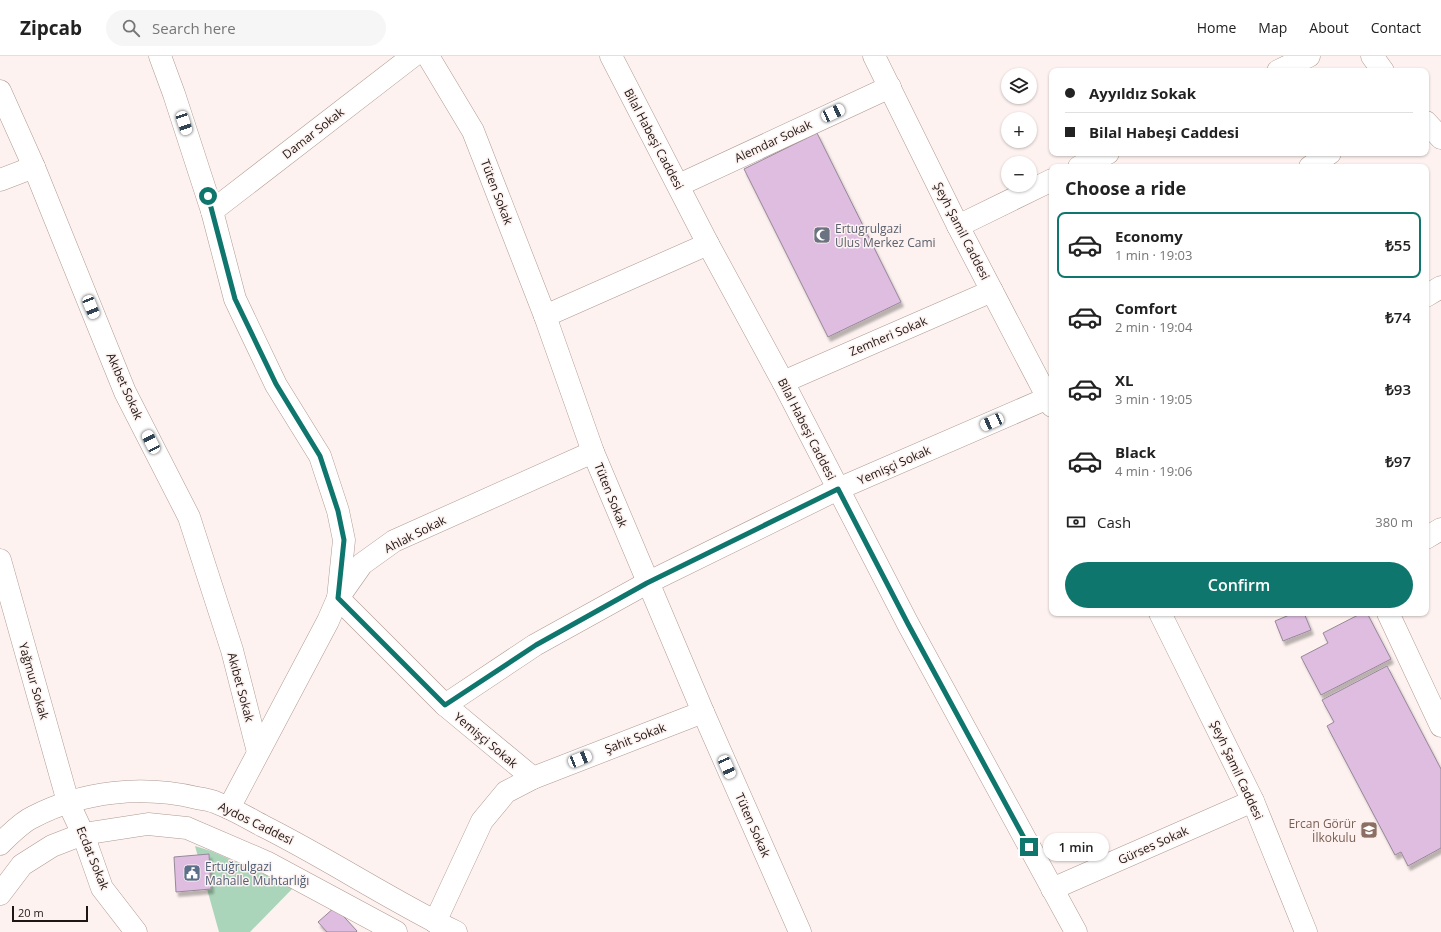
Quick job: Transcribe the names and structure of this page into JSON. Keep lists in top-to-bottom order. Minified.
{"streets":{"street":["Damar Sokak","Bilal Habeşi Caddesi","Alemdar Sokak","Tüten Sokak","Şeyh Şamil Caddesi","Zemheri Sokak","Akıbet Sokak","Yemişçi Sokak","Ahlak Sokak","Yağmur Sokak","Şahit Sokak","Aydos Caddesi","Gürses Sokak","Ecdat Sokak"]},"crossings":[["Bilal Habeşi Caddesi","Alemdar Sokak"],["Bilal Habeşi Caddesi","Zemheri Sokak"],["Bilal Habeşi Caddesi","Yemişçi Sokak"],["Bilal Habeşi Caddesi","Gürses Sokak"],["Alemdar Sokak","Şeyh Şamil Caddesi"],["Tüten Sokak","Yemişçi Sokak"],["Tüten Sokak","Ahlak Sokak"],["Tüten Sokak","Şahit Sokak"],["Şeyh Şamil Caddesi","Zemheri Sokak"],["Şeyh Şamil Caddesi","Gürses Sokak"],["Akıbet Sokak","Ahlak Sokak"],["Yemişçi Sokak","Şahit Sokak"],["Ahlak Sokak","Aydos Caddesi"],["Yağmur Sokak","Aydos Caddesi"],["Yağmur Sokak","Ecdat Sokak"],["Şahit Sokak","Aydos Caddesi"],["Aydos Caddesi","Ecdat Sokak"]],"places":{"mosque":["Ertugrulgazi Ulus Merkez Cami"],"school or university":["Ercan Görür İlkokulu"],"public building":["Ertuğrulgazi Mahalle Muhtarlığı"]},"scale_bar":"20 m","page":{"header":"Zipcab","search":"Search here","nav":["Home","Map","About","Contact"],"map_buttons":["+","−"],"banner":["Ayyıldız Sokak","Bilal Habeşi Caddesi"],"heading":"Choose a ride","list":[{"name":"Economy","note":"1 min · 19:03","value":"₺55"},{"name":"Comfort","note":"2 min · 19:04","value":"₺74"},{"name":"XL","note":"3 min · 19:05","value":"₺93"},{"name":"Black","note":"4 min · 19:06","value":"₺97"}],"pay":["Cash","380 m"],"buttons":"Confirm","bubble":"1 min","scale":"20 m"}}
